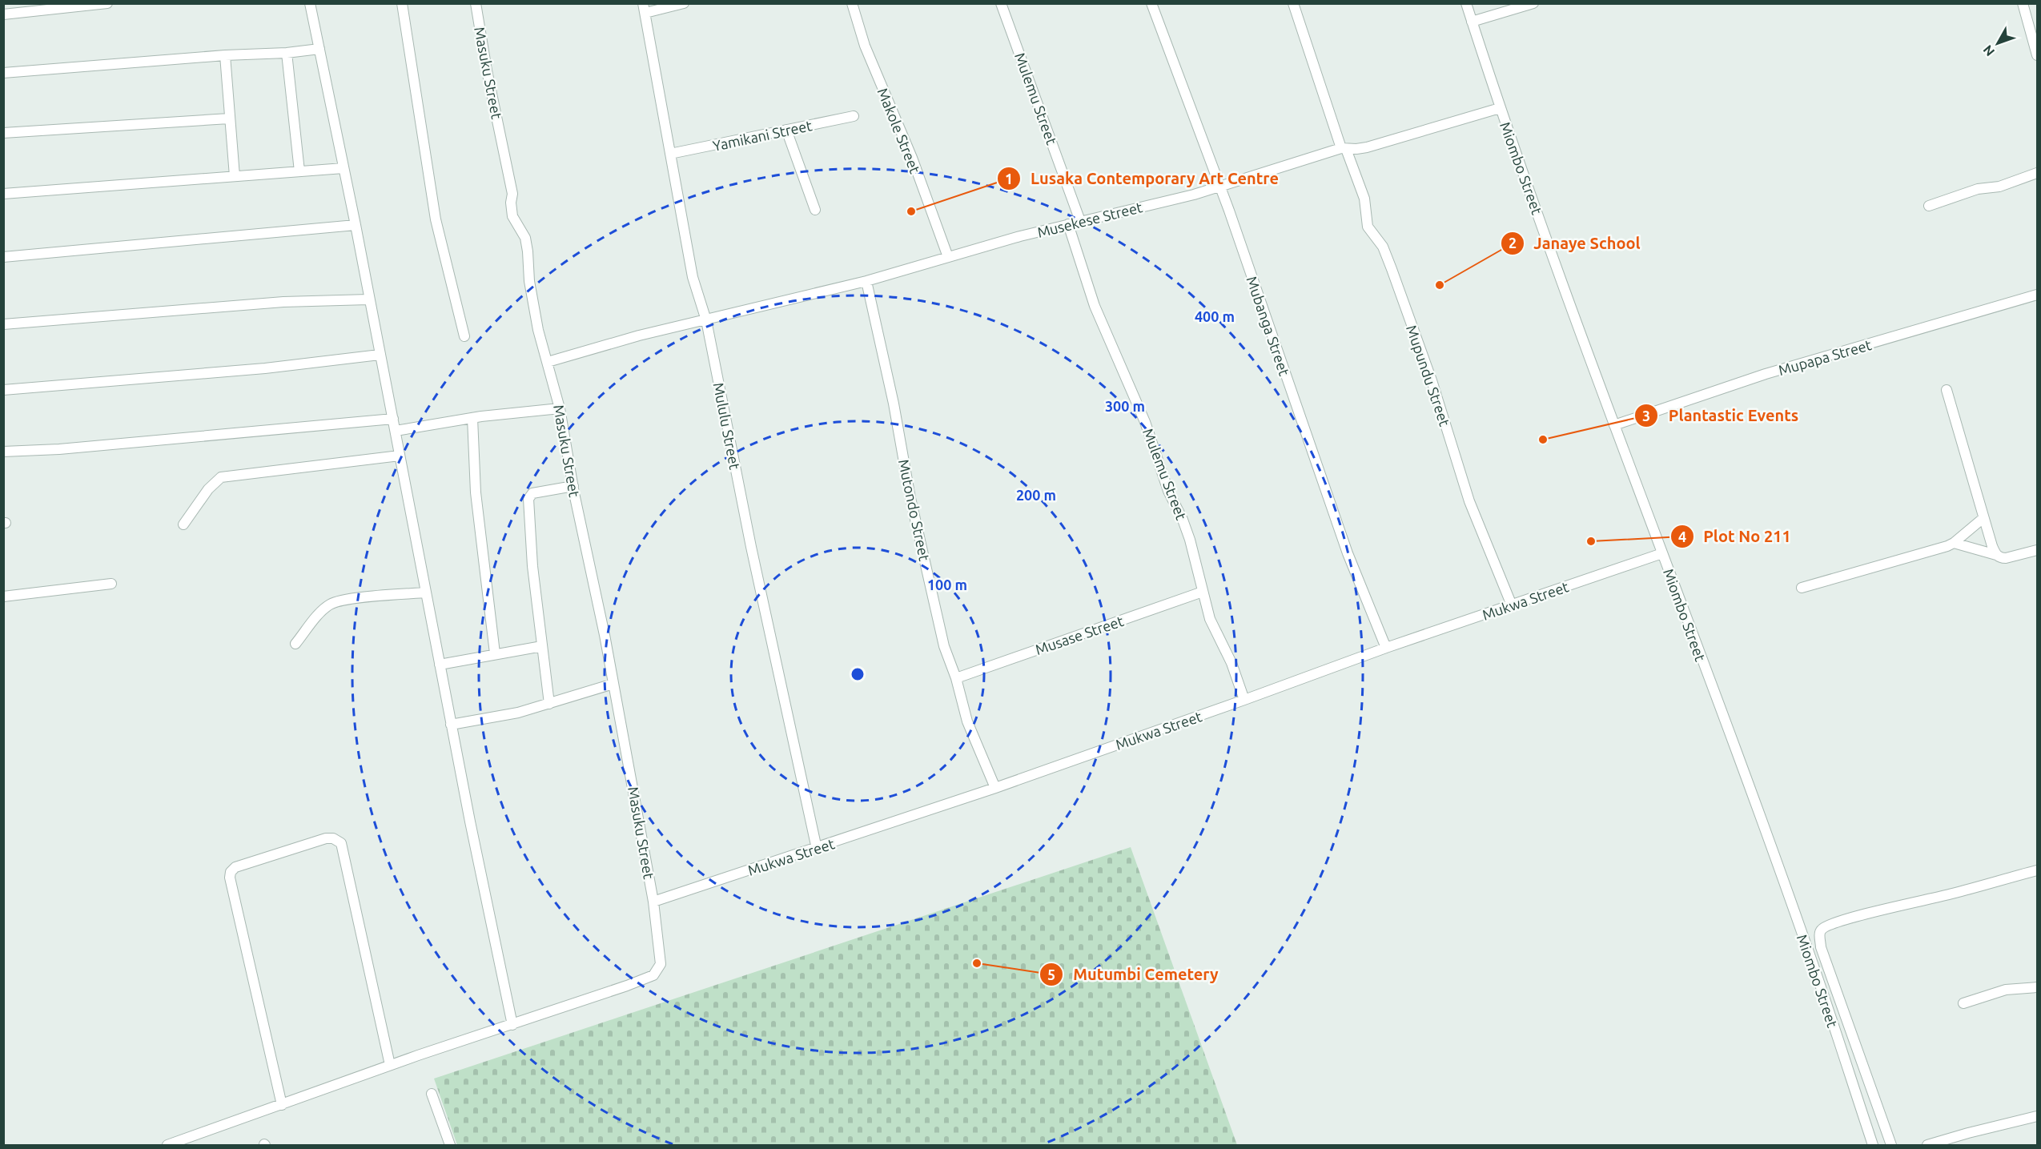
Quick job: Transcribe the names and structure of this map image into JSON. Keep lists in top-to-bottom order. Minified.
{"streets":{"street":["Masuku Street","Mulemu Street","Makole Street","Yamikani Street","Miombo Street","Musekese Street","Mubanga Street","Mupapa Street","Mupundu Street","Mululu Street","Mutondo Street","Mukwa Street","Musase Street"]},"crossings":[["Masuku Street","Musekese Street"],["Masuku Street","Mukwa Street"],["Mulemu Street","Musekese Street"],["Mulemu Street","Mukwa Street"],["Mulemu Street","Musase Street"],["Makole Street","Musekese Street"],["Yamikani Street","Mululu Street"],["Miombo Street","Musekese Street"],["Miombo Street","Mupapa Street"],["Miombo Street","Mukwa Street"],["Musekese Street","Mubanga Street"],["Musekese Street","Mupundu Street"],["Musekese Street","Mululu Street"],["Musekese Street","Mutondo Street"],["Mubanga Street","Mukwa Street"],["Mupundu Street","Mukwa Street"],["Mululu Street","Mukwa Street"],["Mutondo Street","Mukwa Street"],["Mutondo Street","Musase Street"]],"places":["Lusaka Contemporary Art Centre","Janaye School","Plantastic Events","Plot No 211","Mutumbi Cemetery"],"north":"bottom left","rings":["400 m","300 m","200 m","100 m"]}
